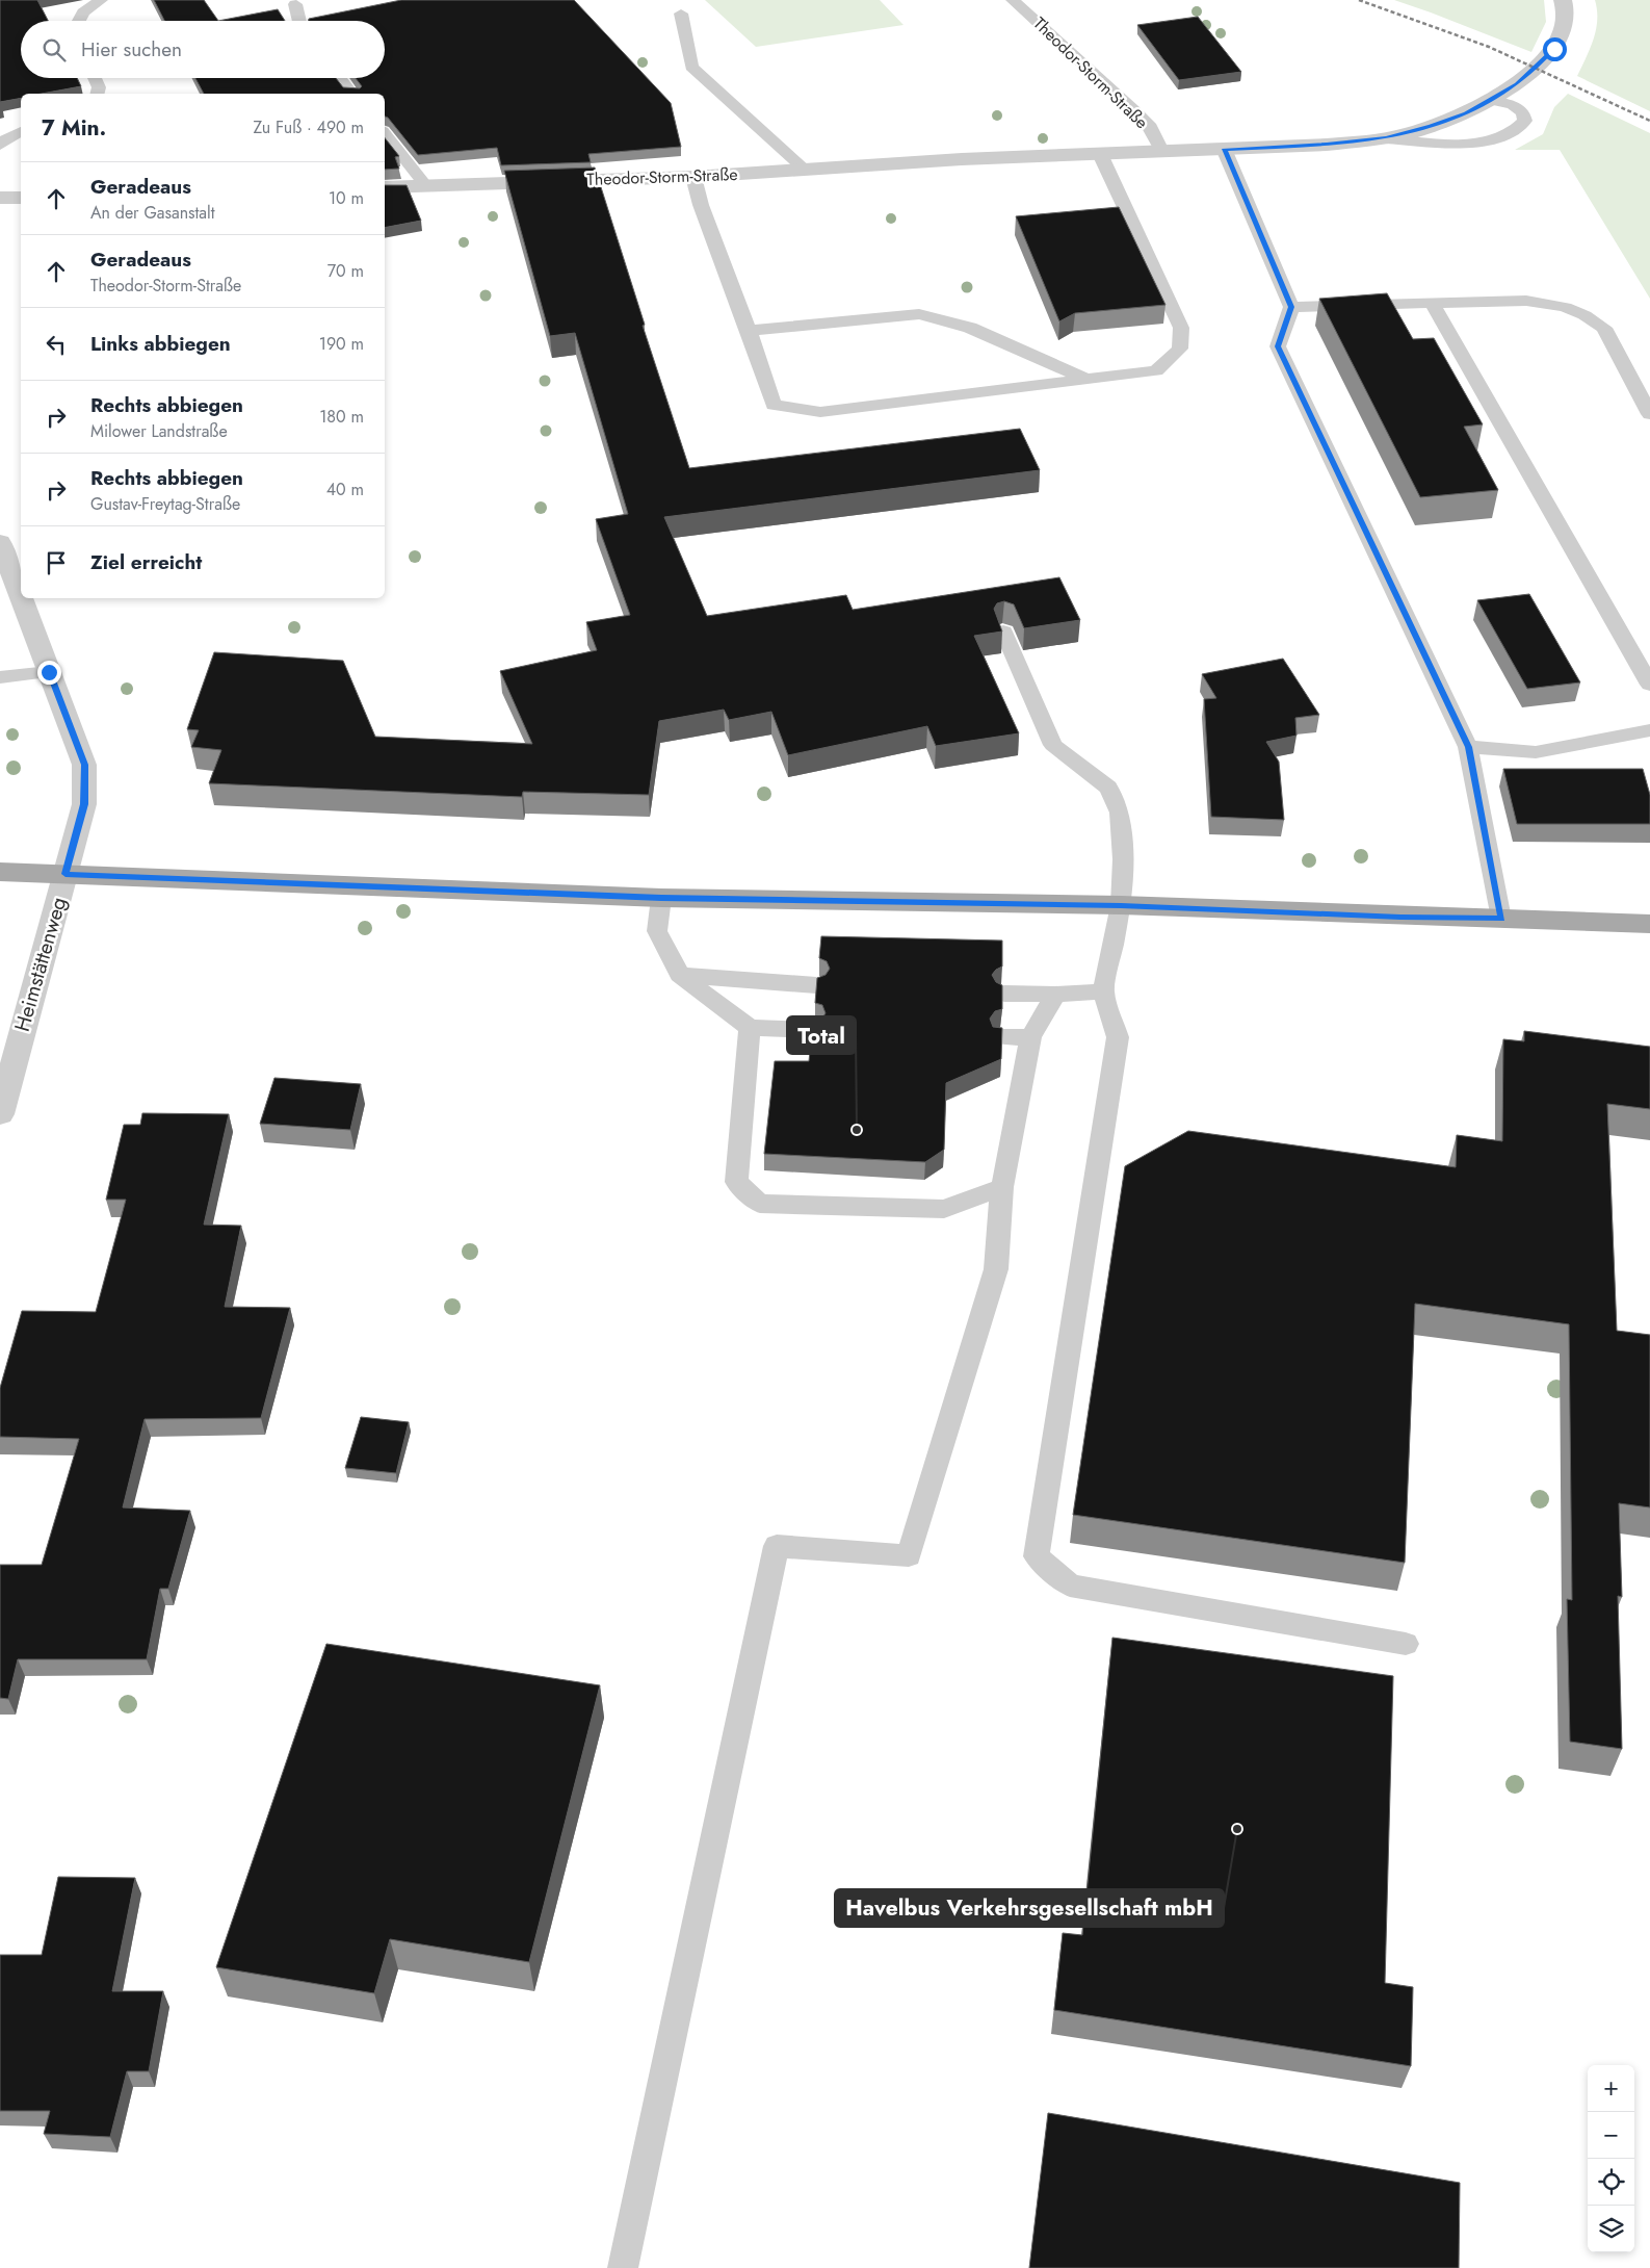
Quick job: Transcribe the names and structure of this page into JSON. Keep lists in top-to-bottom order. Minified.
{"streets":{"street":["Theodor-Storm-Straße","Heimstättenweg"]},"places":["Total","Havelbus Verkehrsgesellschaft mbH"],"page":{"search":"Hier suchen","heading":["7 Min.","Zu Fuß · 490 m"],"list":[["Geradeaus","An der Gasanstalt","10 m"],["Geradeaus","Theodor-Storm-Straße","70 m"],["Links abbiegen","190 m"],["Rechts abbiegen","Milower Landstraße","180 m"],["Rechts abbiegen","Gustav-Freytag-Straße","40 m"],"Ziel erreicht"],"map_buttons":["+","−"]}}
